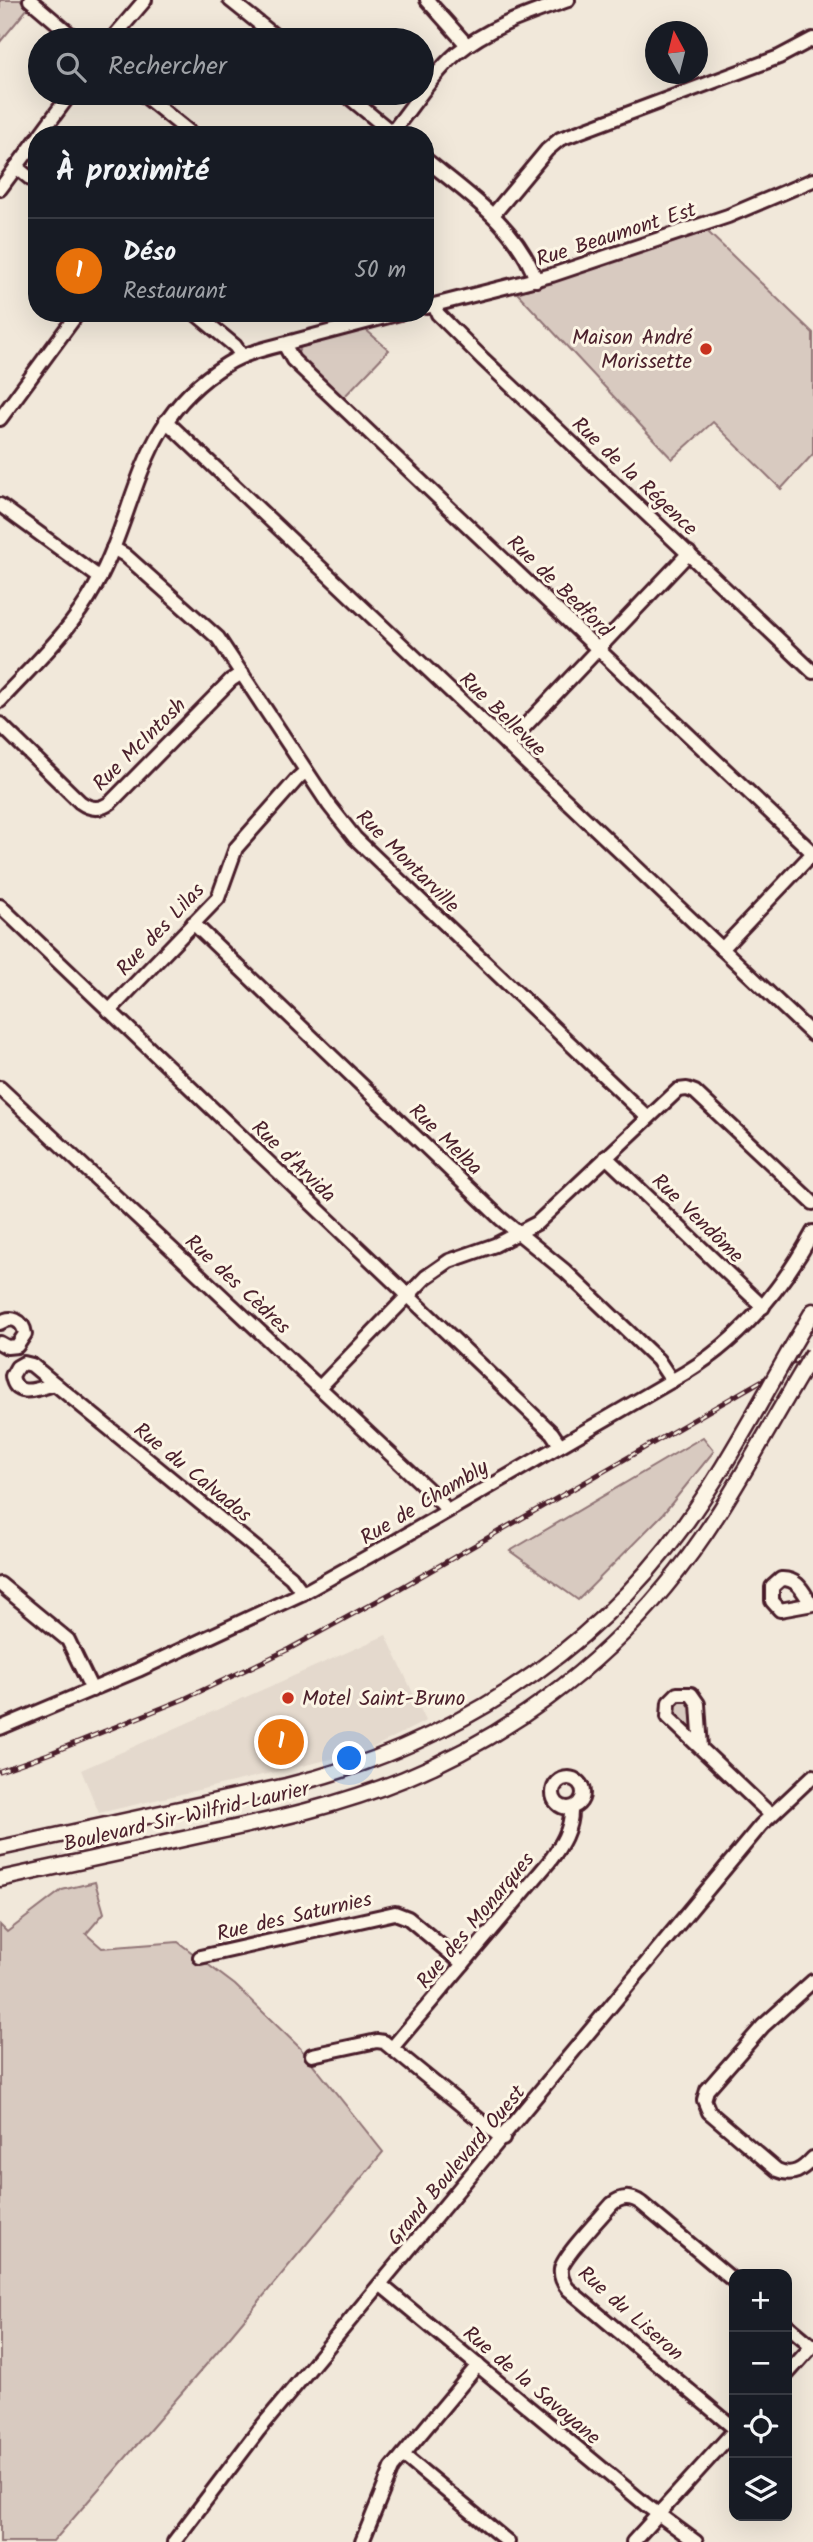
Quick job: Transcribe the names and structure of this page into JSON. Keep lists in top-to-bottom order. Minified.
{"streets":{"main road":["Boulevard Sir-Wilfrid-Laurier"],"street":["Rue Beaumont Est","Rue de la Régence","Rue de Bedford","Rue Bellevue","Rue McIntosh","Rue Montarville","Rue des Lilas","Rue Melba","Rue d'Arvida","Rue Vendôme","Rue des Cèdres","Rue du Calvados","Rue de Chambly","Rue des Saturnies","Rue des Monarques","Grand Boulevard Ouest","Rue du Liseron","Rue de la Savoyane"]},"crossings":[["Rue McIntosh","Rue Montarville"],["Rue Montarville","Rue des Lilas"],["Rue des Lilas","Rue Melba"],["Rue des Lilas","Rue d'Arvida"],["Rue Melba","Rue de Chambly"],["Rue d'Arvida","Rue de Chambly"],["Rue Vendôme","Rue de Chambly"],["Rue des Cèdres","Rue de Chambly"],["Rue du Calvados","Rue de Chambly"],["Rue des Saturnies","Rue des Monarques"],["Grand Boulevard Ouest","Rue de la Savoyane"]],"places":["Maison André Morissette","Motel Saint-Bruno"],"north":"top","page":{"search":"Rechercher","heading":"À proximité","list":[{"mark":"1","name":"Déso","note":"Restaurant","value":"50 m"}],"pins":"1","map_buttons":["+","−"]}}
